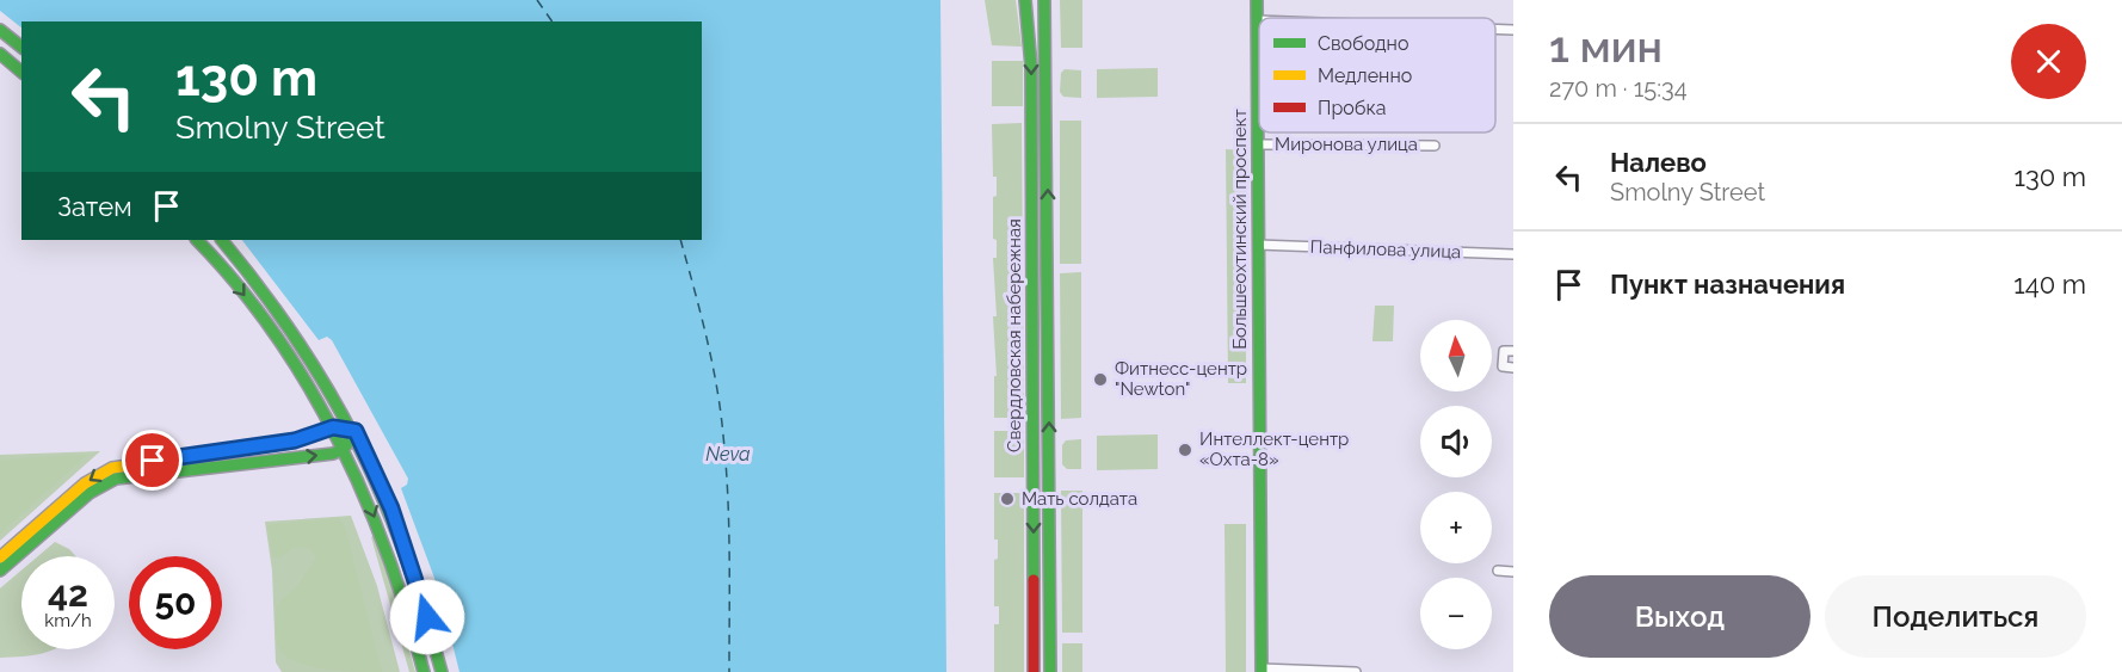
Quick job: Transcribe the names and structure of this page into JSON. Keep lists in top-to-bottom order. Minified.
{"streets":{"main road":["Большеохтинский проспект","Свердловская набережная"],"street":["Миронова улица","Панфилова улица"]},"crossings":[["Миронова улица","Большеохтинский проспект"],["Большеохтинский проспект","Панфилова улица"]],"water":["Neva"],"places":["Фитнесс-центр \"Newton\"","Интеллект-центр «Охта-8»","Мать солдата"],"legend":["Свободно","Медленно","Пробка"],"north":"top","page":{"heading":["1 мин","270 m · 15:34"],"turn":["130 m","Smolny Street"],"list":[{"name":"Налево","note":"Smolny Street","value":"130 m"},{"name":"Пункт назначения","value":"140 m"}],"then":"Затем","map_buttons":["+","−"],"speed":"42 km/h","limit":"50","buttons":["Выход","Поделиться"]}}
